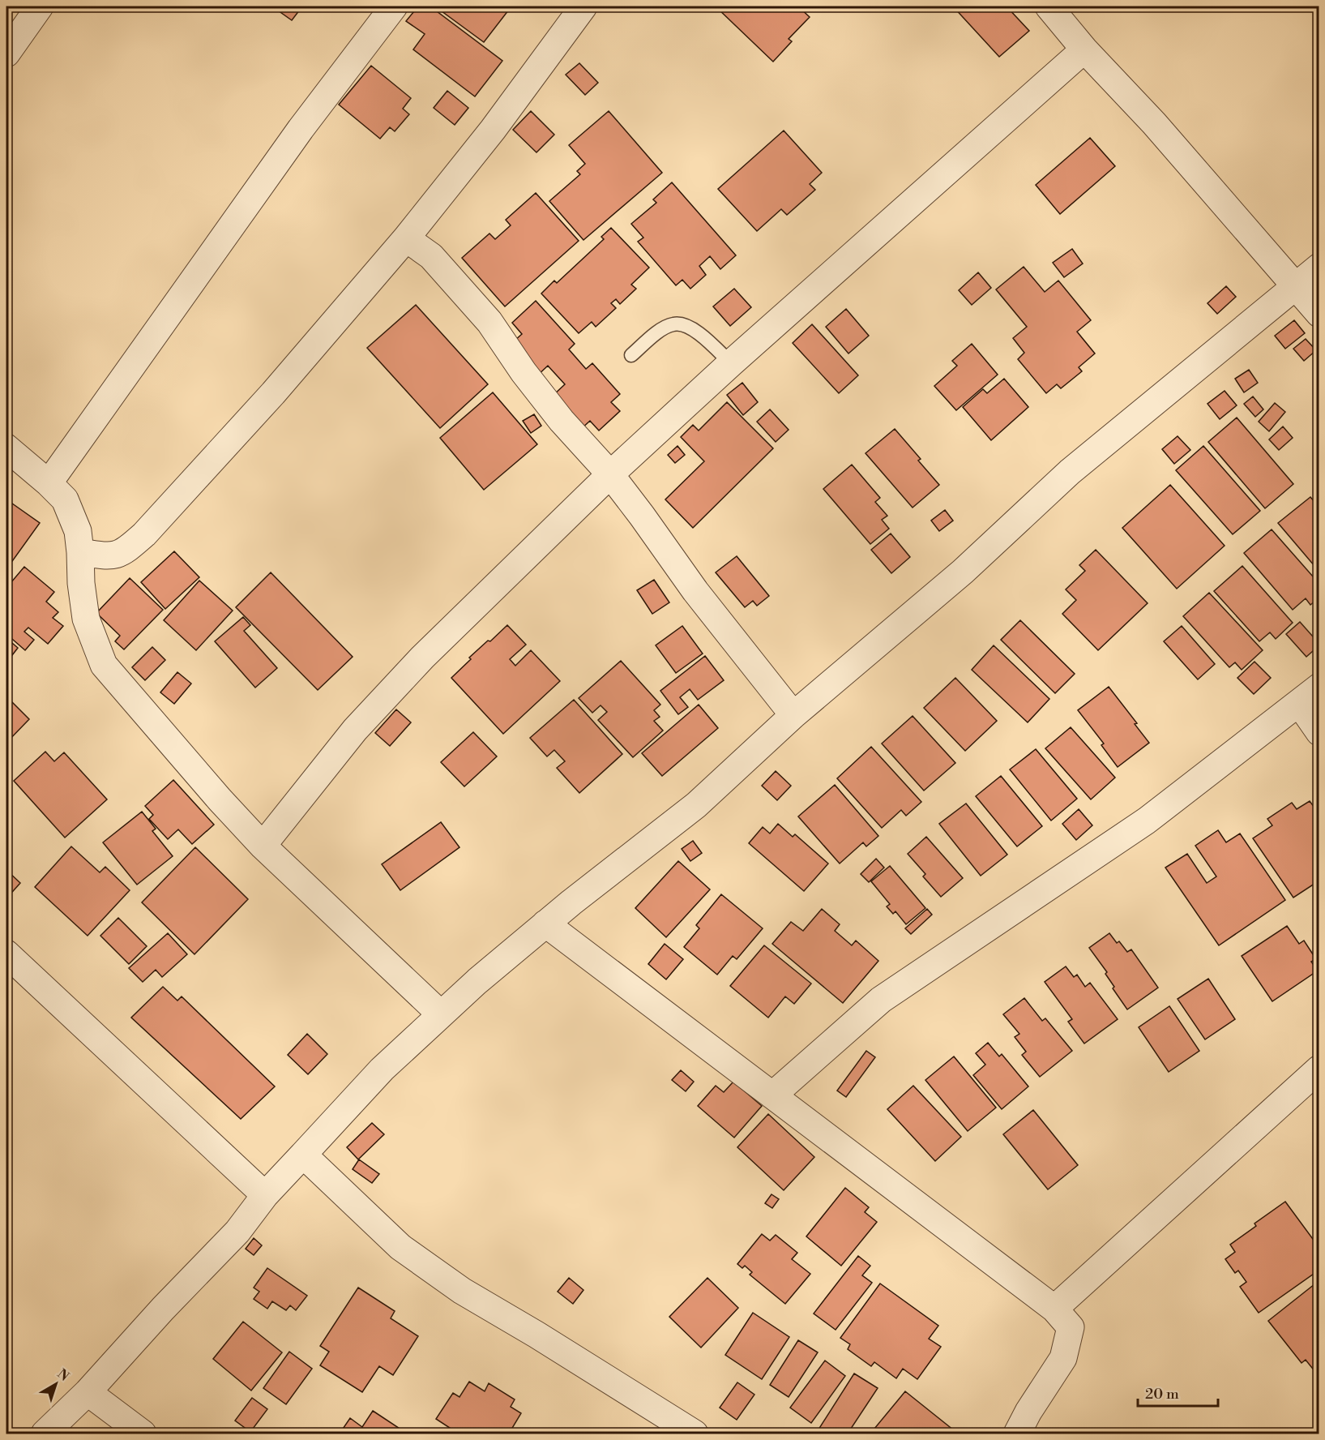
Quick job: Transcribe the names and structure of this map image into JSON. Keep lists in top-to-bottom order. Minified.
{"scale_bar":"20 m","north":"top right"}
